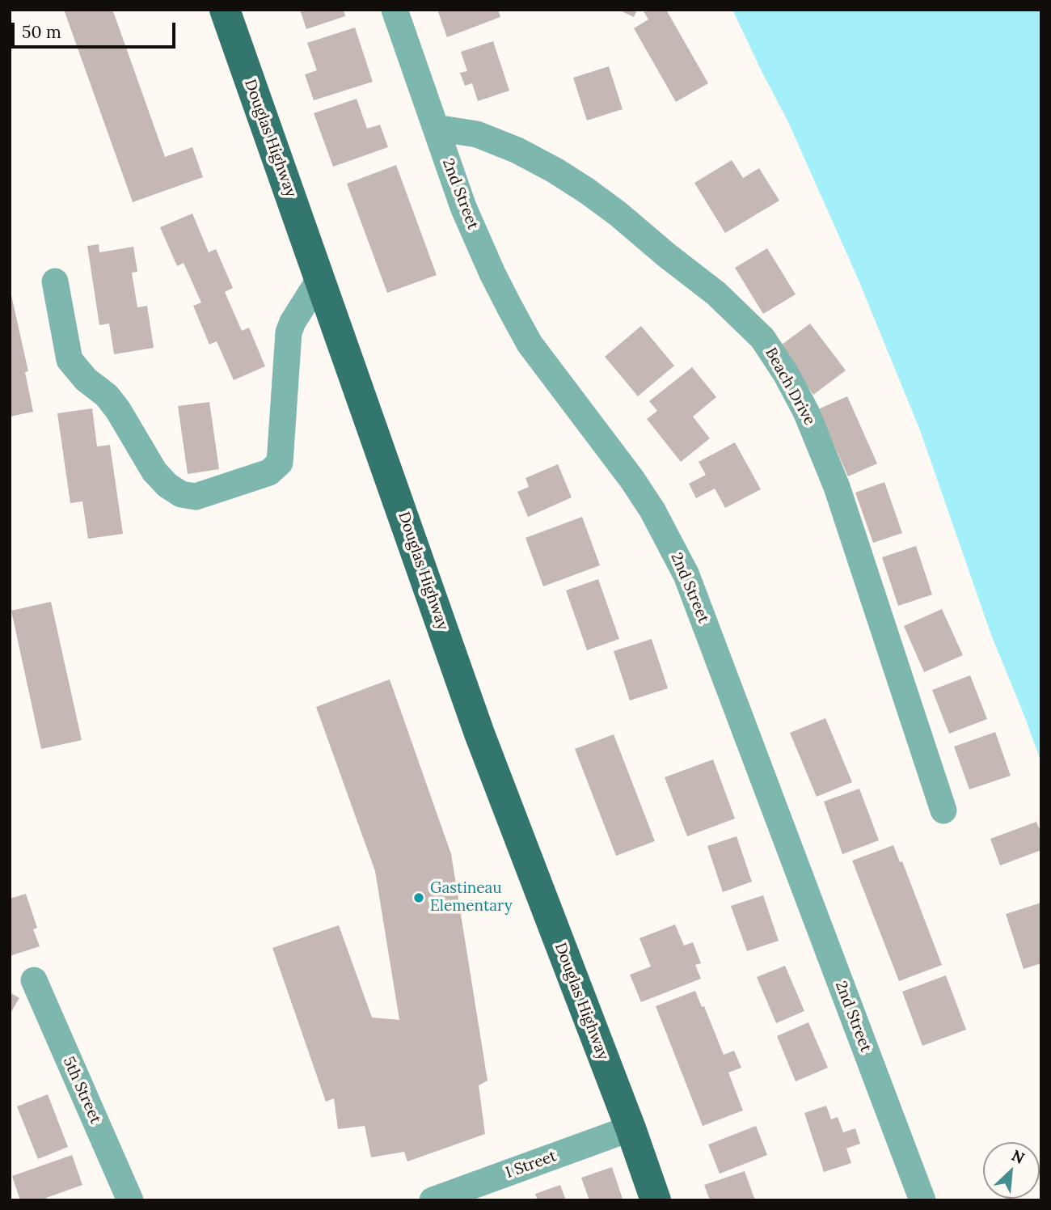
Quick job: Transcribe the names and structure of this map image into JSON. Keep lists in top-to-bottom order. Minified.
{"streets":{"main road":["Douglas Highway"],"street":["2nd Street","Beach Drive","5th Street","I Street"]},"crossings":[["Douglas Highway","I Street"],["2nd Street","Beach Drive"]],"places":["Gastineau Elementary"],"scale_bar":"50 m","north":"top right"}
